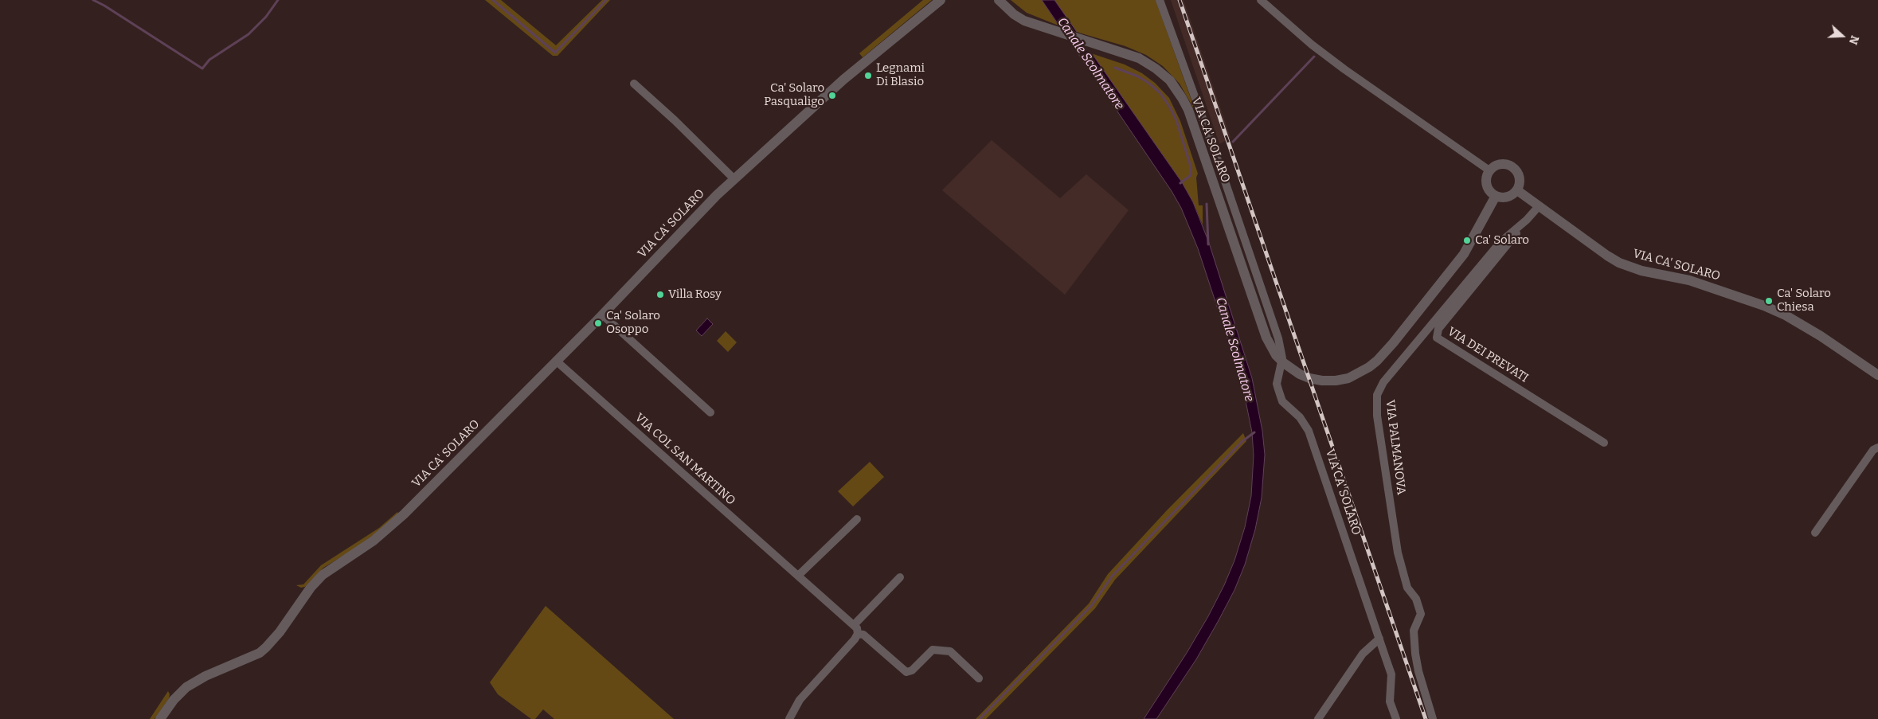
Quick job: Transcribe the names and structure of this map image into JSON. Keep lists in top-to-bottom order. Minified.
{"streets":{"street":["VIA CA' SOLARO","VIA DEI PREVATI","VIA PALMANOVA","VIA COL SAN MARTINO"]},"crossings":[["VIA CA' SOLARO","VIA PALMANOVA"],["VIA CA' SOLARO","VIA COL SAN MARTINO"],["VIA DEI PREVATI","VIA PALMANOVA"]],"water":["Canale Scolmatore"],"places":["Legnami Di Blasio","Ca' Solaro Pasqualigo","Ca' Solaro","Villa Rosy","Ca' Solaro Chiesa","Ca' Solaro Osoppo"],"north":"right"}
